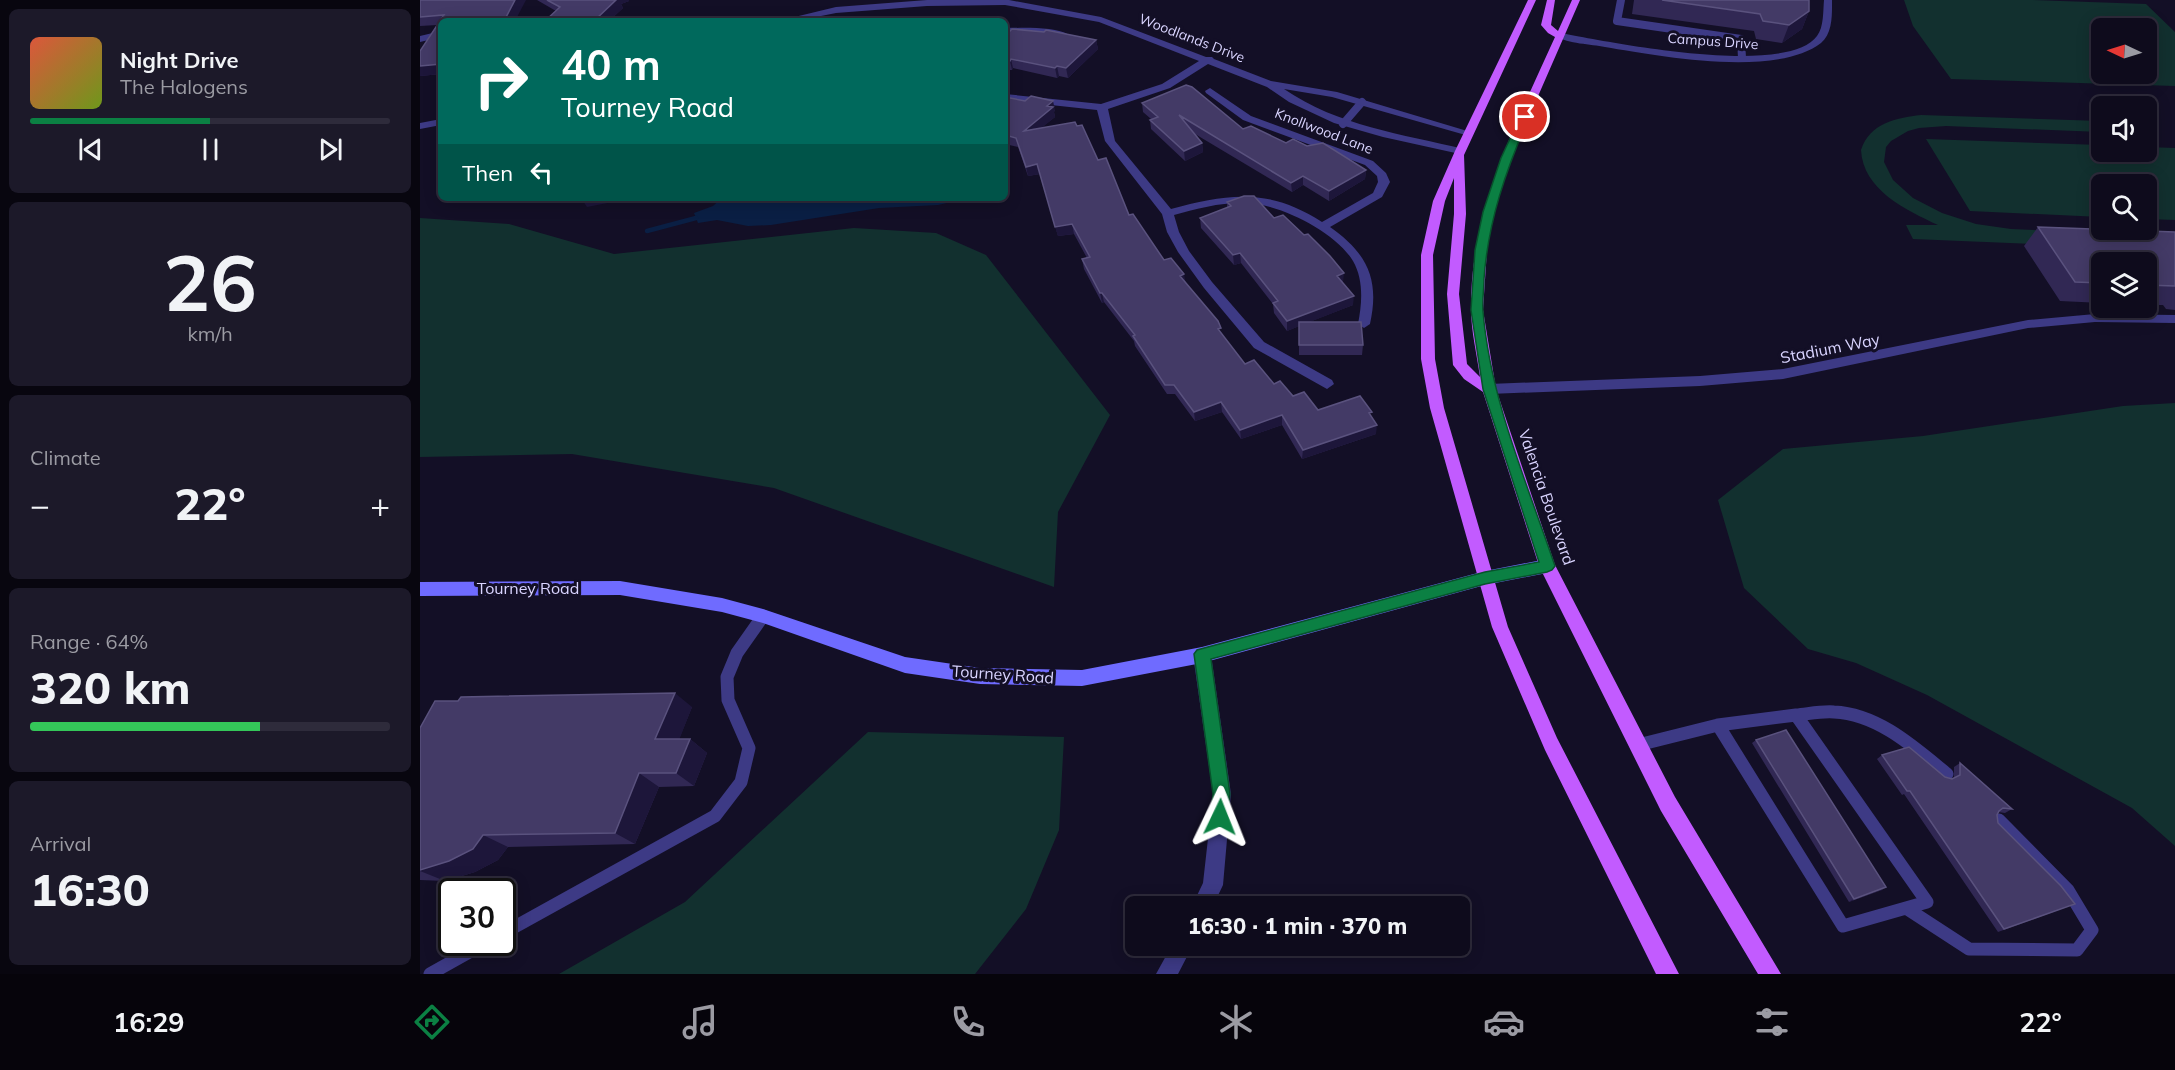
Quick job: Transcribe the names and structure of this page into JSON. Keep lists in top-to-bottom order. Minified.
{"streets":{"main road":["Valencia Boulevard"],"street":["Woodlands Drive","Campus Drive","Knollwood Lane","Stadium Way","Tourney Road"]},"crossings":[["Campus Drive","Valencia Boulevard"],["Stadium Way","Valencia Boulevard"],["Valencia Boulevard","Tourney Road"]],"north":"left","page":{"turn":["40 m","Tourney Road"],"song":["Night Drive","The Halogens"],"then":"Then","tile":[["26","km/h"],"Climate",["Range · 64%","320 km"],["Arrival","16:30"]],"heat":["−","22°","+"],"limit":"30","trip":"16:30 · 1 min · 370 m","tabs":["16:29","22°"]}}
